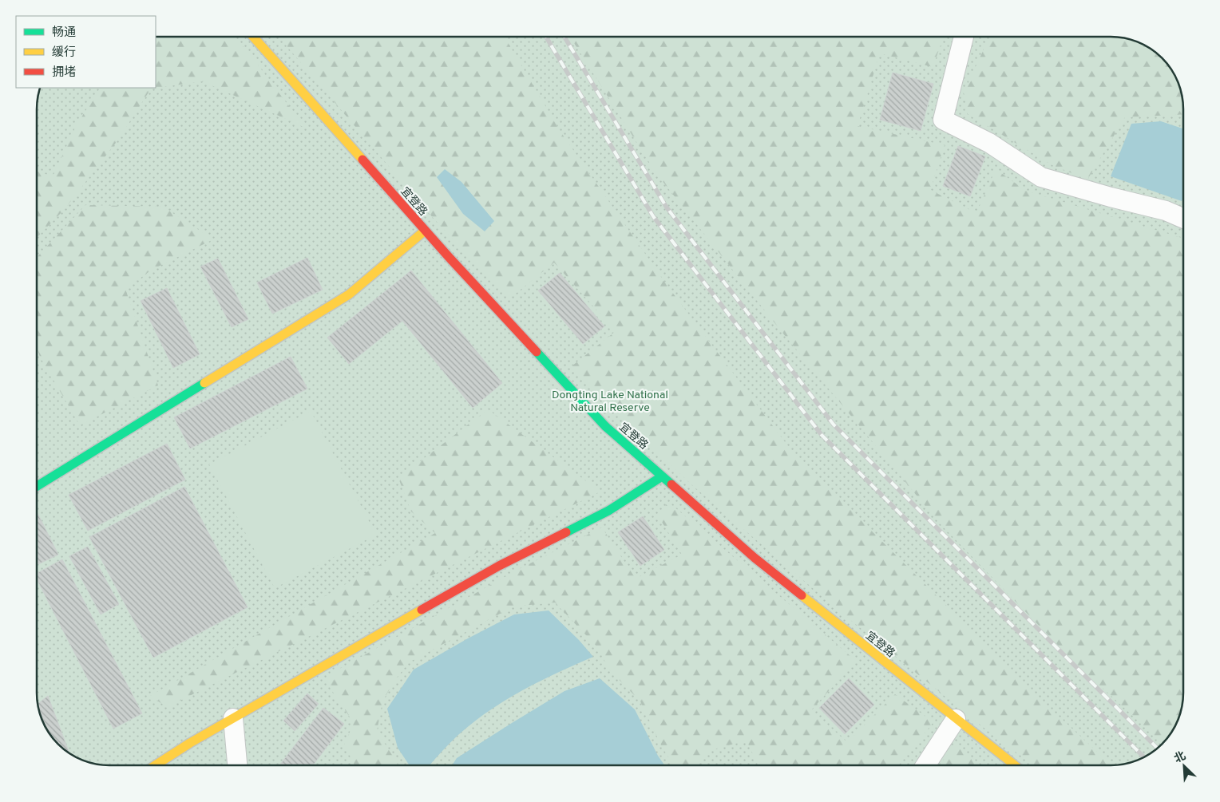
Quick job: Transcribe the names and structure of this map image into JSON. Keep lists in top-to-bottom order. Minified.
{"streets":{"street":["宜登路"]},"parks":["Dongting Lake National Natural Reserve"],"legend":["畅通","缓行","拥堵"],"north":"top left"}
